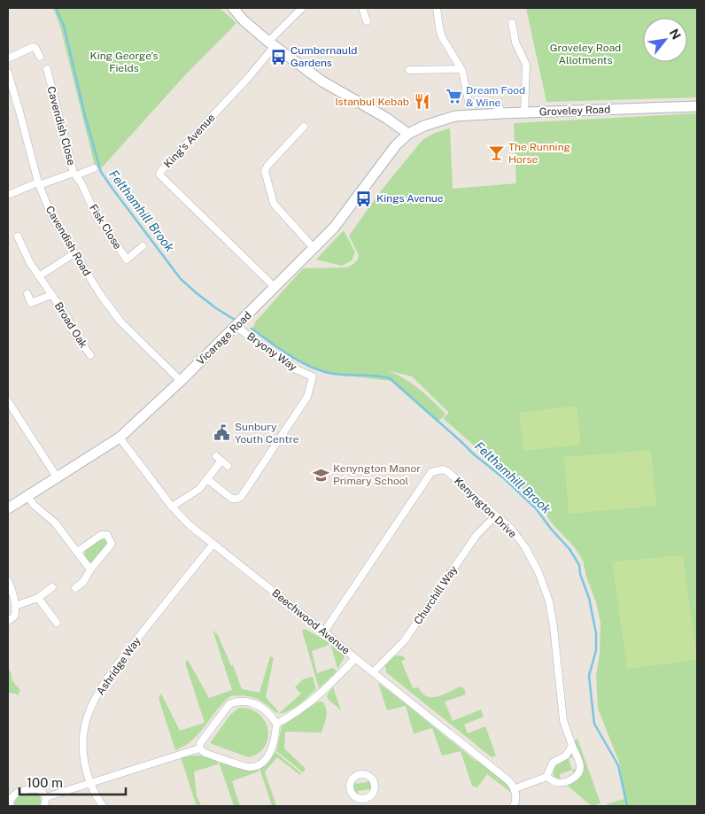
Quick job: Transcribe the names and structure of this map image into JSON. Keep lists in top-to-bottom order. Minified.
{"streets":{"street":["Groveley Road","Cavendish Close","King's Avenue","Fisk Close","Cavendish Road","Broad Oak","Vicarage Road","Bryony Way","Kenyngton Drive","Churchill Way","Beechwood Avenue","Ashridge Way"]},"crossings":[["Groveley Road","Vicarage Road"],["Cavendish Close","Fisk Close"],["Cavendish Close","Cavendish Road"],["King's Avenue","Vicarage Road"],["Cavendish Road","Vicarage Road"],["Vicarage Road","Bryony Way"],["Vicarage Road","Beechwood Avenue"],["Kenyngton Drive","Churchill Way"],["Kenyngton Drive","Beechwood Avenue"],["Churchill Way","Beechwood Avenue"],["Beechwood Avenue","Ashridge Way"]],"water":["Felthamhill Brook"],"parks":["Groveley Road Allotments","King George’s Fields"],"places":{"bus stop":["Cumbernauld Gardens","Kings Avenue"],"supermarket":["Dream Food & Wine"],"restaurant":["Istanbul Kebab"],"bar":["The Running Horse"],"public building":["Sunbury Youth Centre"],"school or university":["Kenyngton Manor Primary School"]},"scale_bar":"100 m","north":"top right"}
